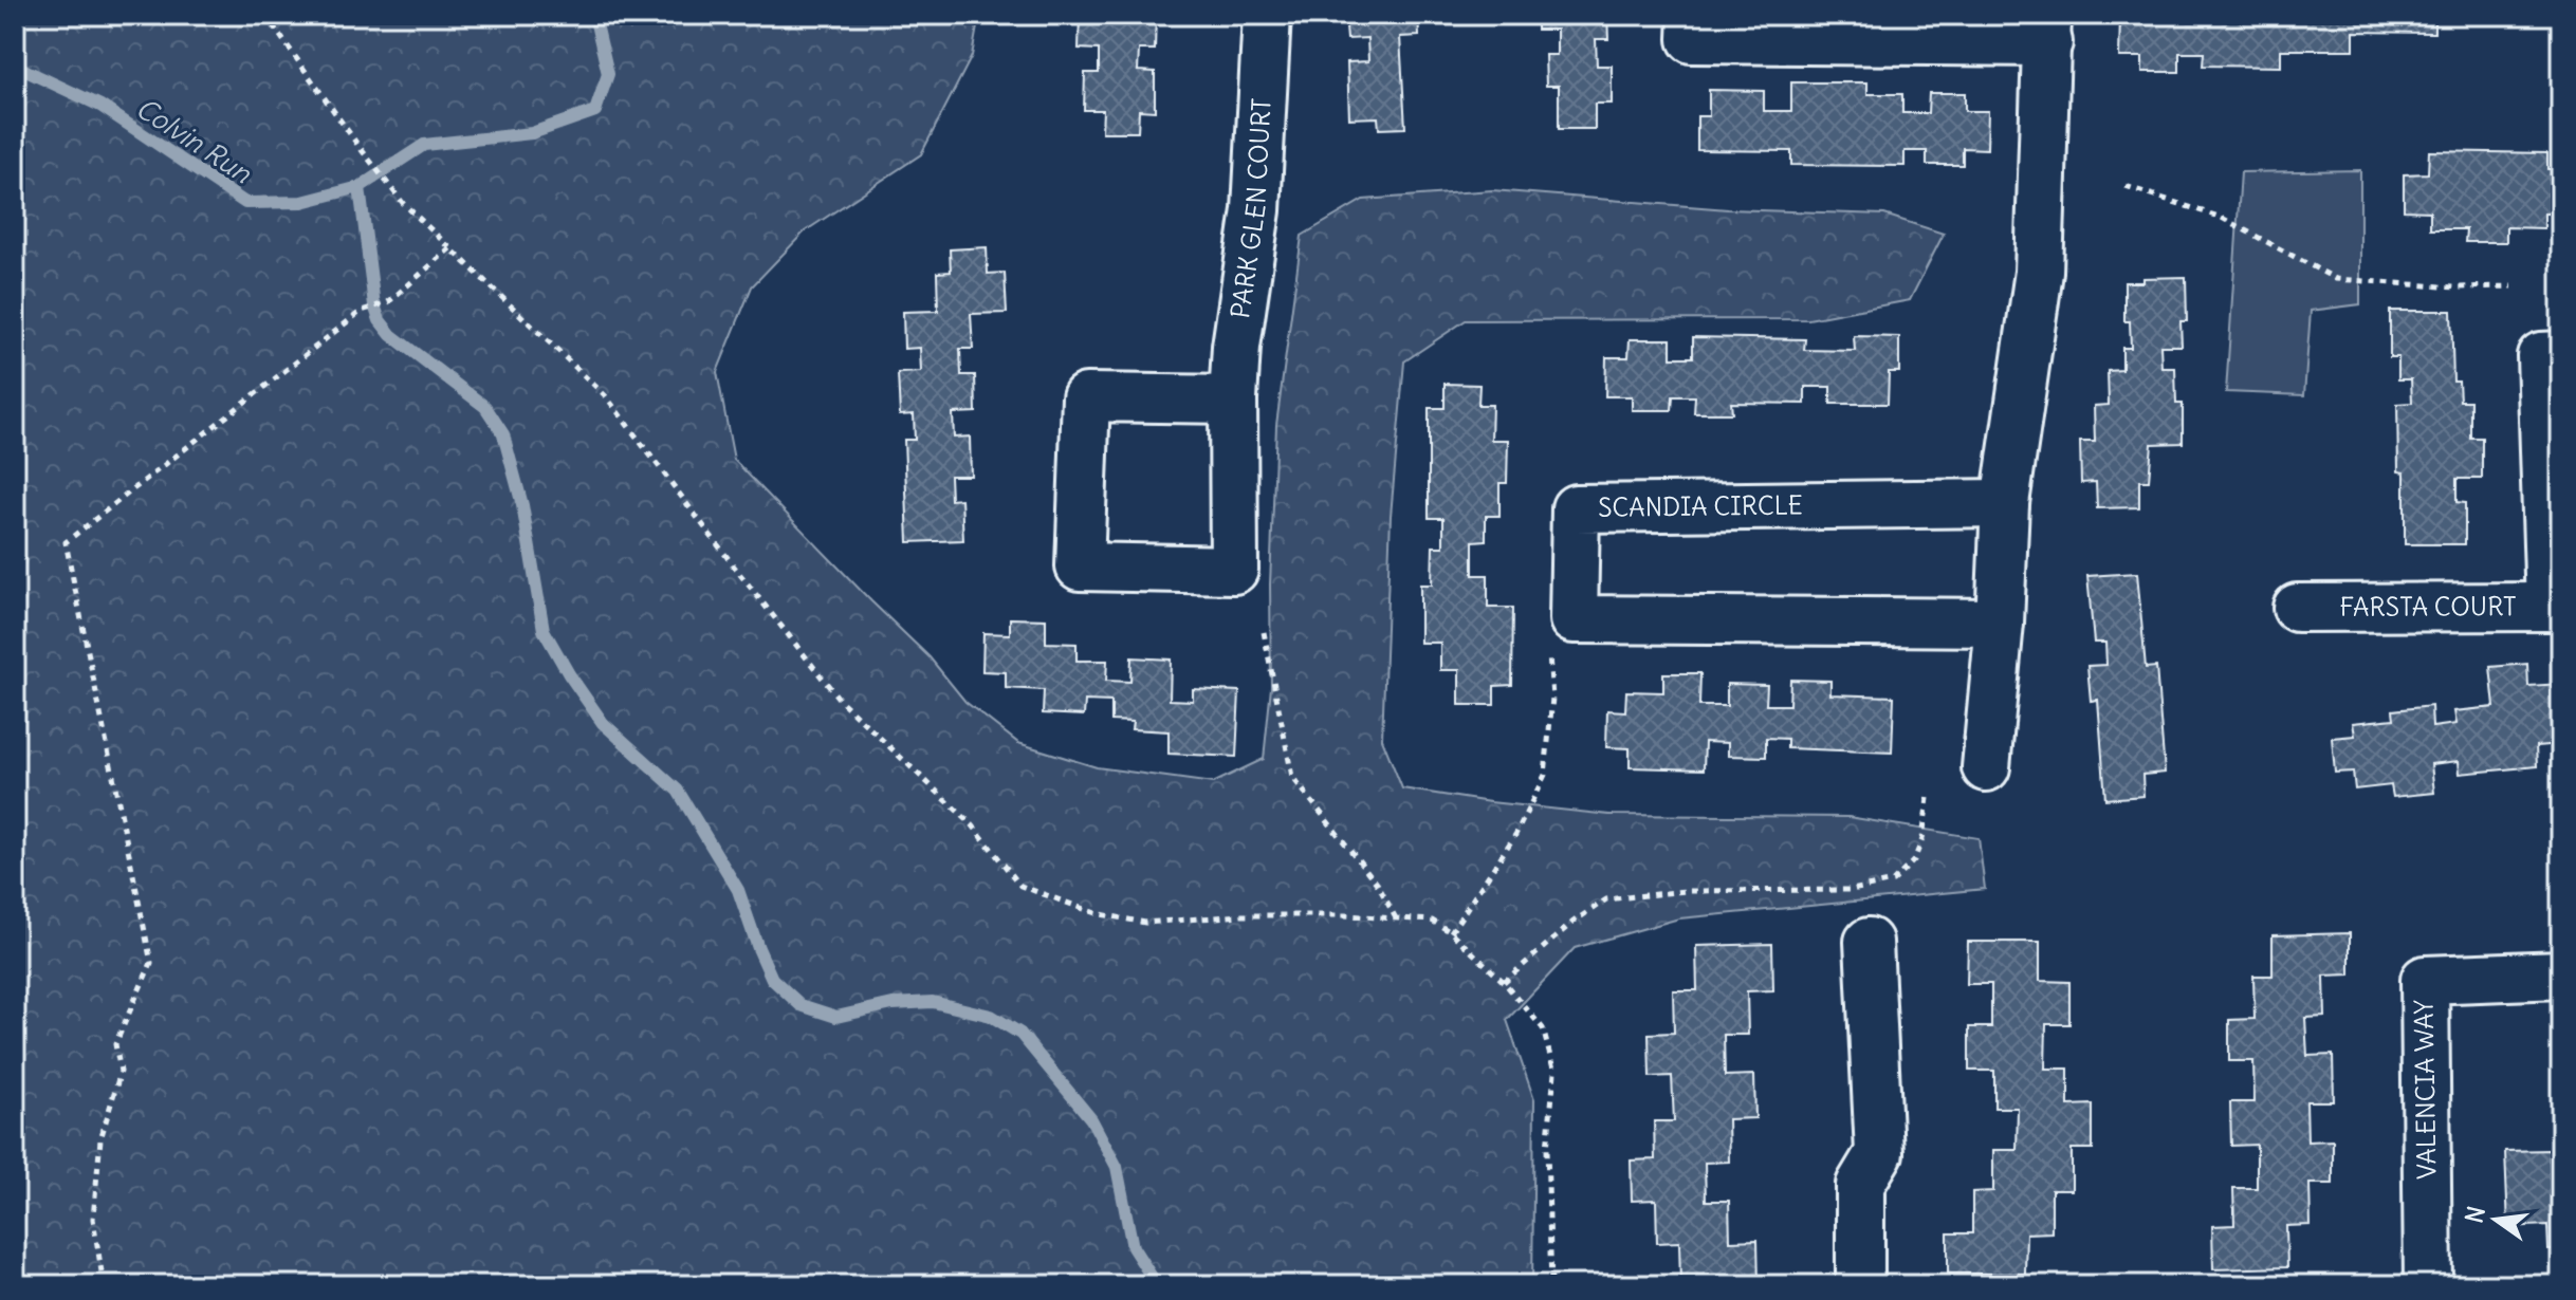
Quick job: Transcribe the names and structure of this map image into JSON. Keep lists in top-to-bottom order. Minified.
{"streets":{"street":["PARK GLEN COURT","SCANDIA CIRCLE","FARSTA COURT","VALENCIA WAY"]},"water":["Colvin Run"],"north":"left"}
